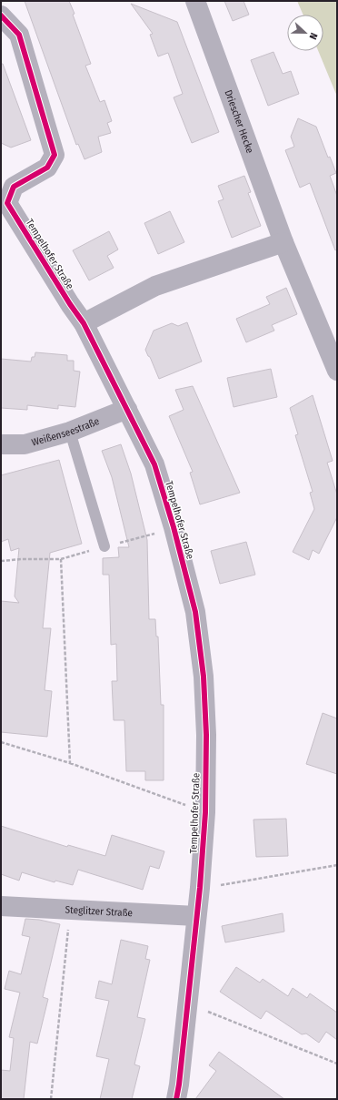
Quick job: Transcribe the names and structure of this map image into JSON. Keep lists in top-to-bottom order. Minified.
{"streets":{"street":["Driescher Hecke","Tempelhofer Straße","Weißenseestraße","Steglitzer Straße"]},"crossings":[["Tempelhofer Straße","Weißenseestraße"],["Tempelhofer Straße","Steglitzer Straße"]],"north":"right"}
